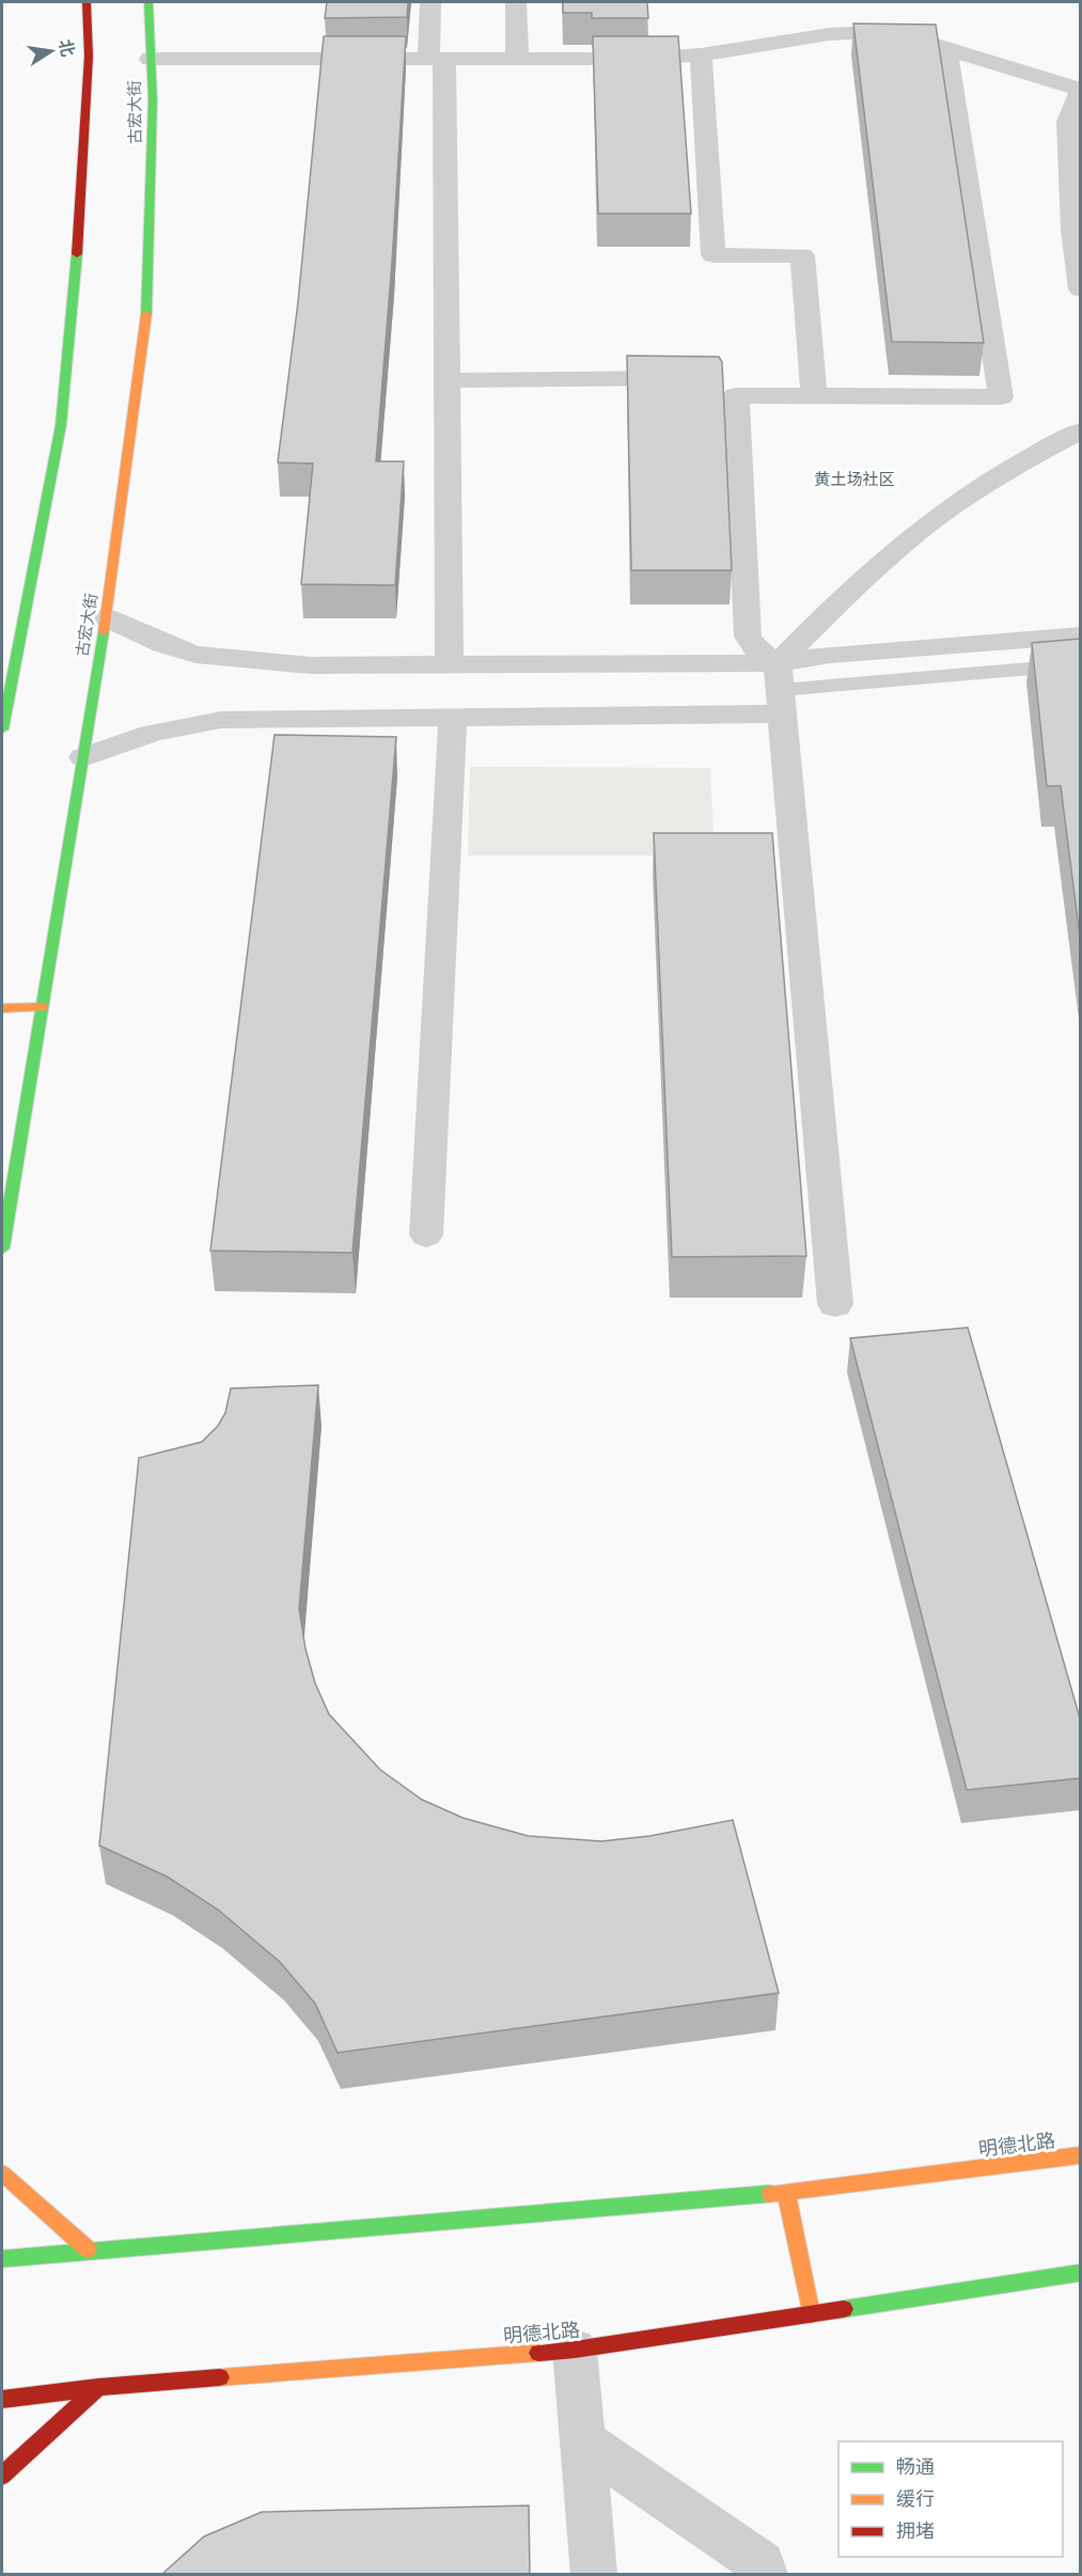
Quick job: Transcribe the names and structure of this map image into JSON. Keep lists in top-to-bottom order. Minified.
{"streets":{"main road":["古宏大街","明德北路"]},"districts":["黄土场社区"],"legend":["畅通","缓行","拥堵"],"north":"right"}
